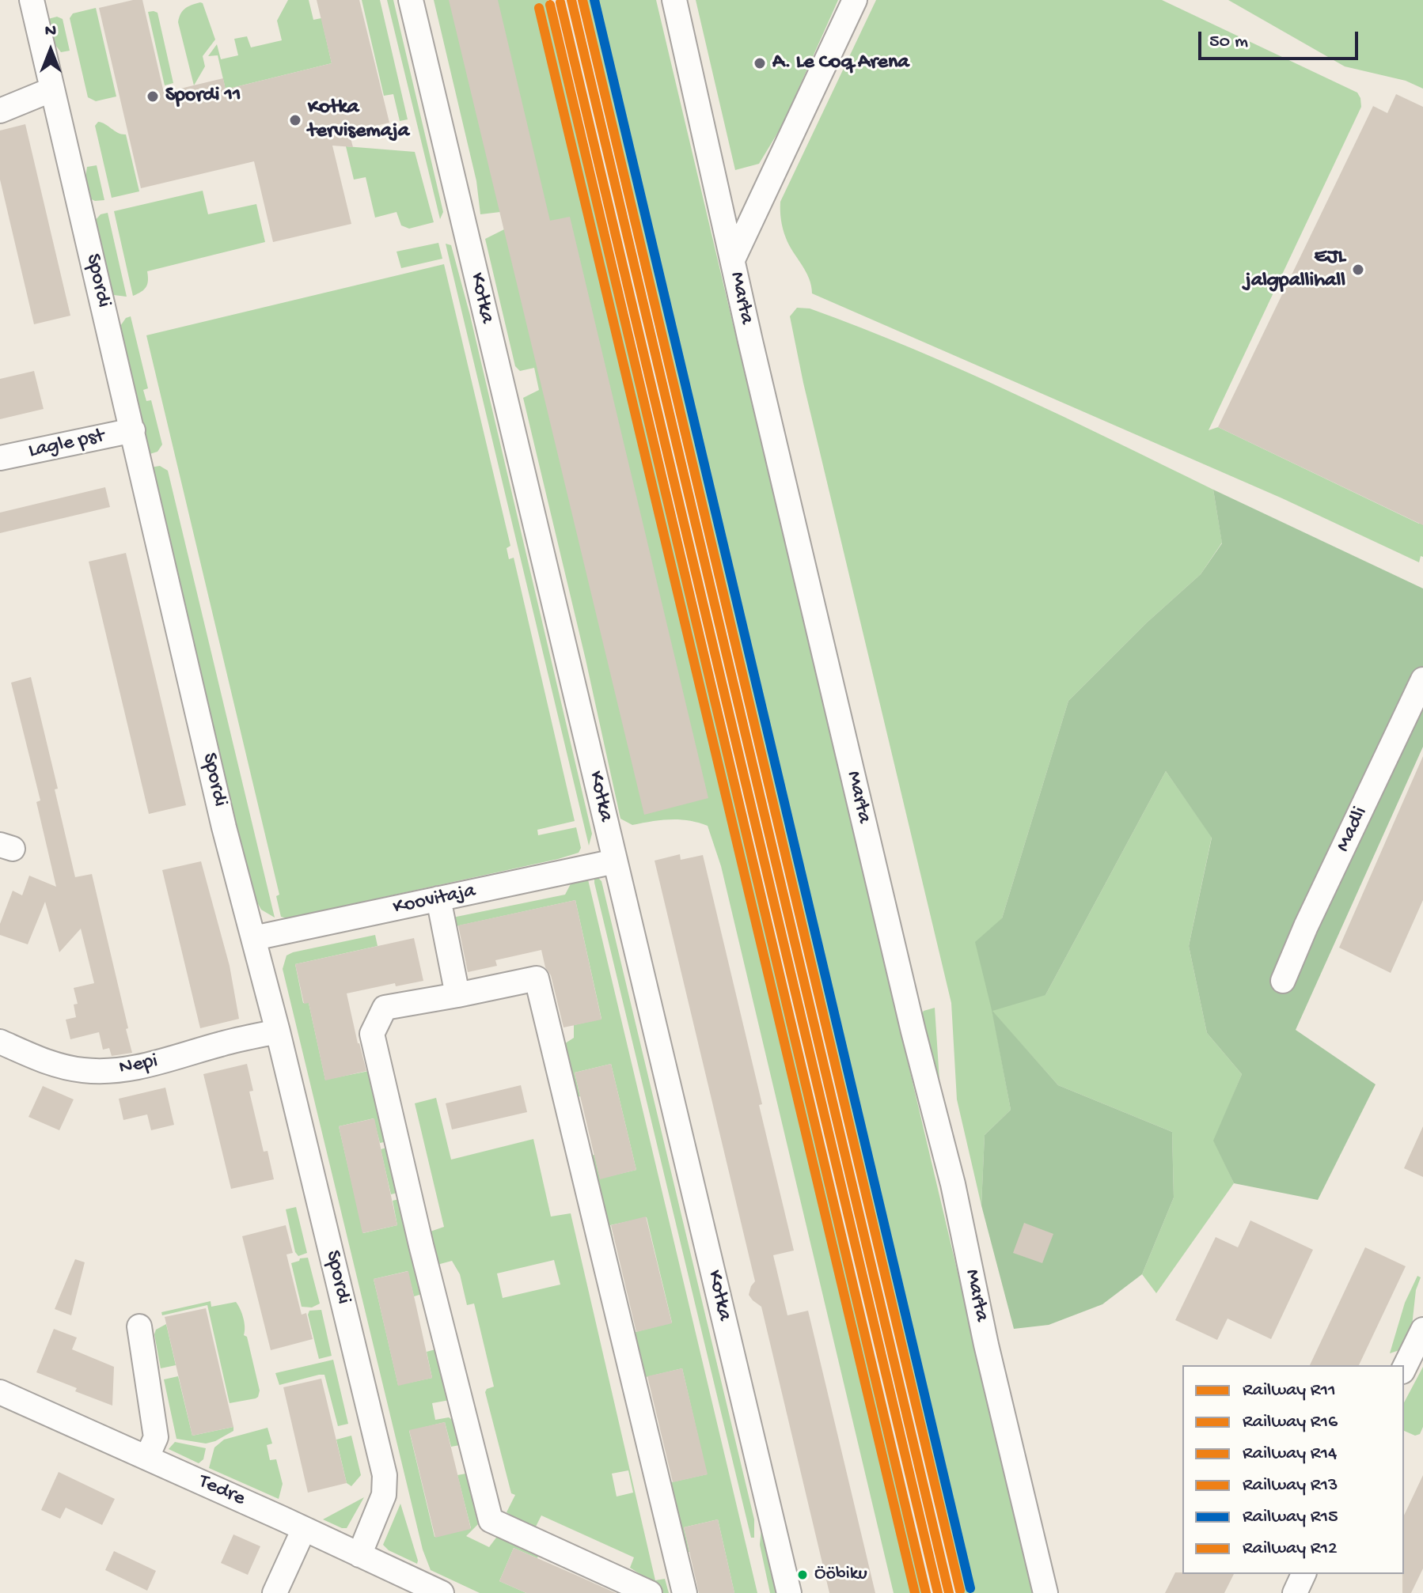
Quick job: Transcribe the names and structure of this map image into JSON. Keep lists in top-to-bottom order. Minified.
{"streets":{"street":["Spordi","Kotka","Marta","Lagle pst","Madli","Koovitaja","Nepi","Tedre"]},"crossings":[["Spordi","Lagle pst"],["Spordi","Koovitaja"],["Spordi","Nepi"],["Spordi","Tedre"],["Kotka","Koovitaja"]],"places":["A. Le Coq Arena","Spordi 11","Kotka tervisemaja","EJL jalgpallihall","Ööbiku"],"lines":["rail line R11","rail line R14","rail line R15","rail line R16","rail line R13","rail line R12"],"legend":["Railway R11","Railway R16","Railway R14","Railway R13","Railway R15","Railway R12"],"scale_bar":"50 m","north":"top"}
